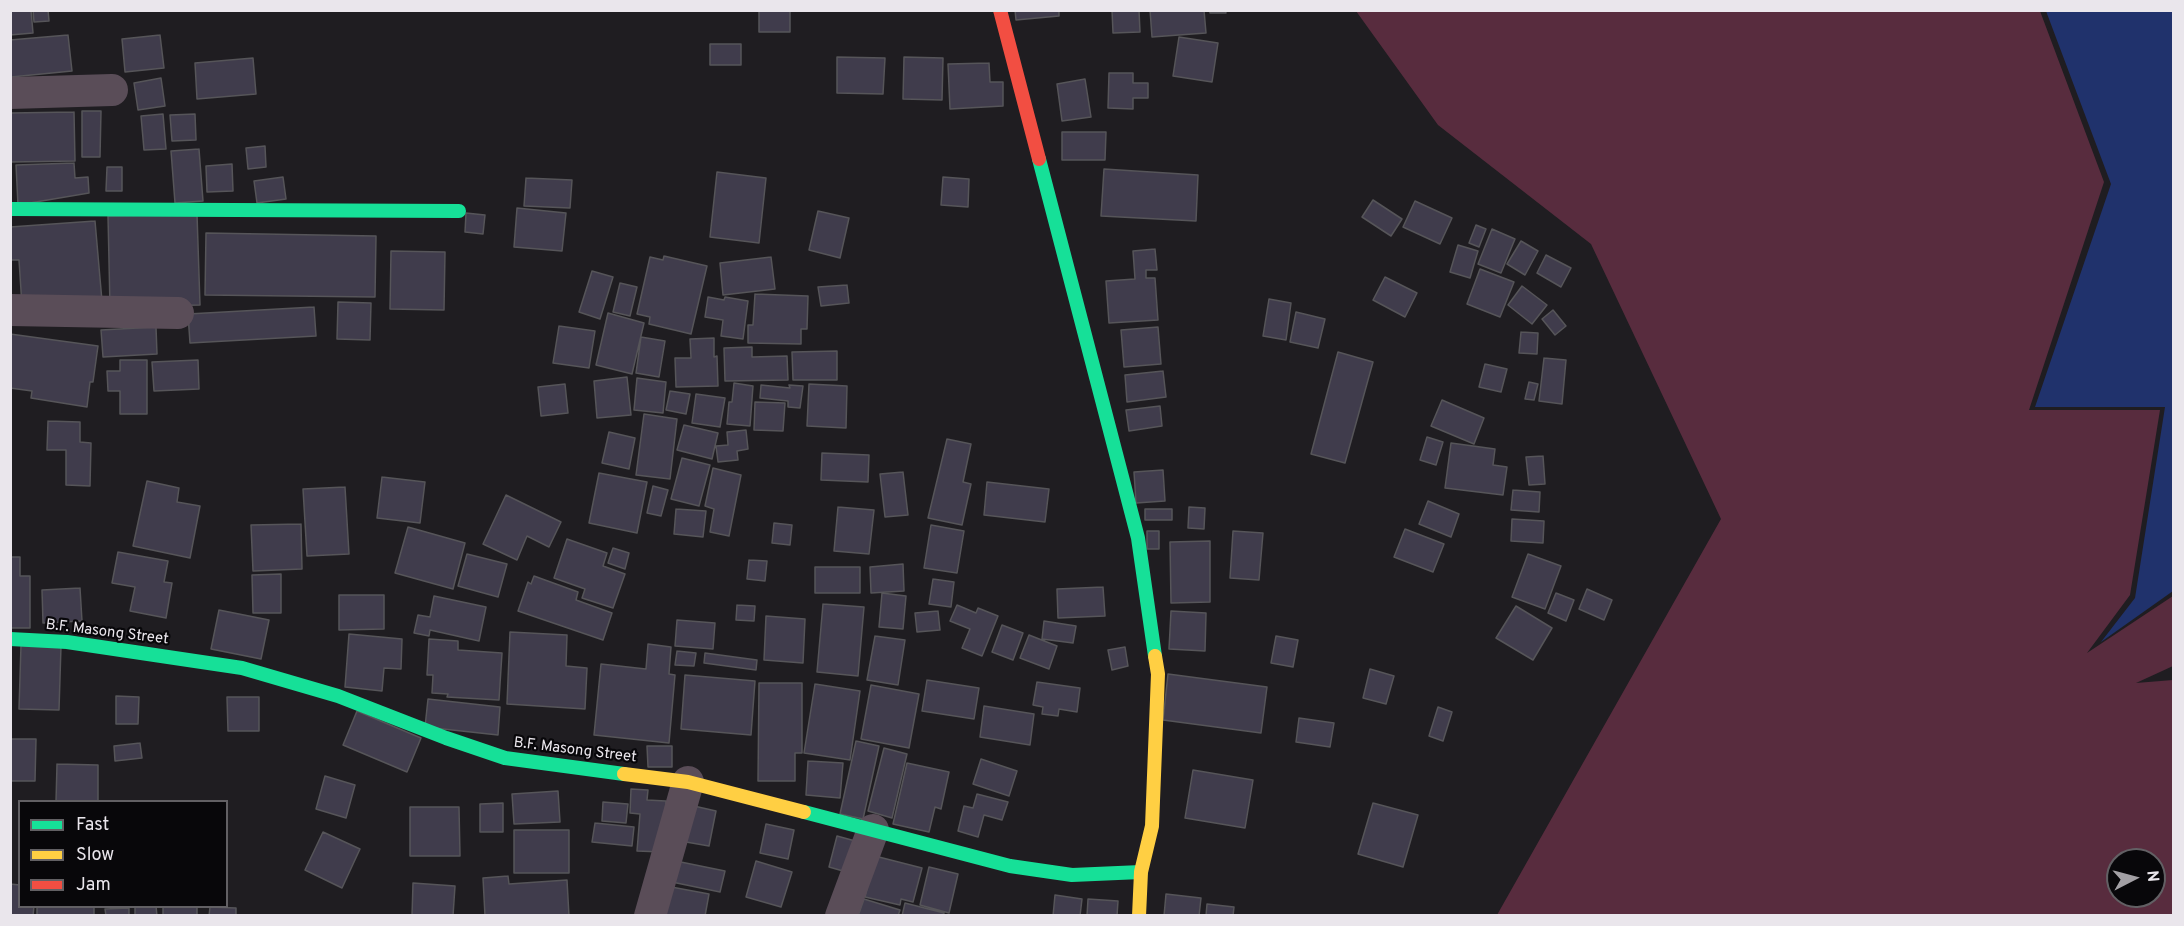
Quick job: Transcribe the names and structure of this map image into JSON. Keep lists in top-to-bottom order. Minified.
{"streets":{"street":["B.F. Masong Street"]},"legend":["Fast","Slow","Jam"],"north":"right"}
